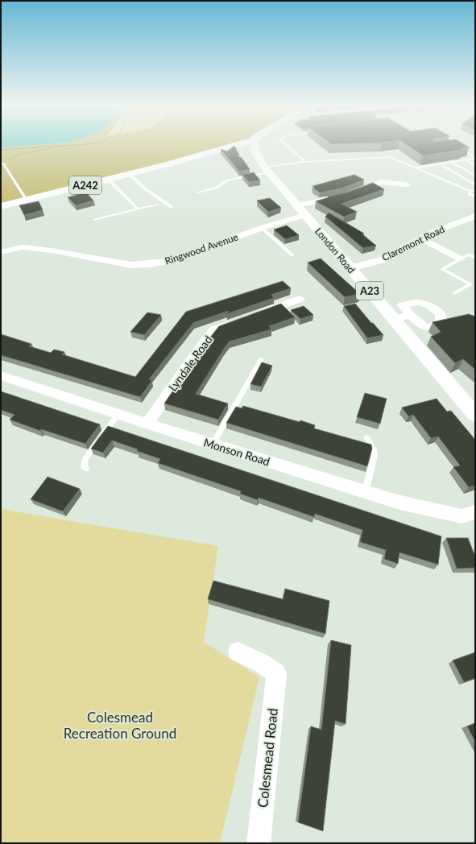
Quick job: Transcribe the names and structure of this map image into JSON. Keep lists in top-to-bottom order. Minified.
{"streets":{"main road":["A242","London Road","A23"],"street":["Claremont Road","Ringwood Avenue","Lyndale Road","Monson Road","Colesmead Road"]},"crossings":[["Claremont Road","London Road"],["Ringwood Avenue","London Road"],["Lyndale Road","Monson Road"]],"parks":["Colesmead Recreation Ground"]}
